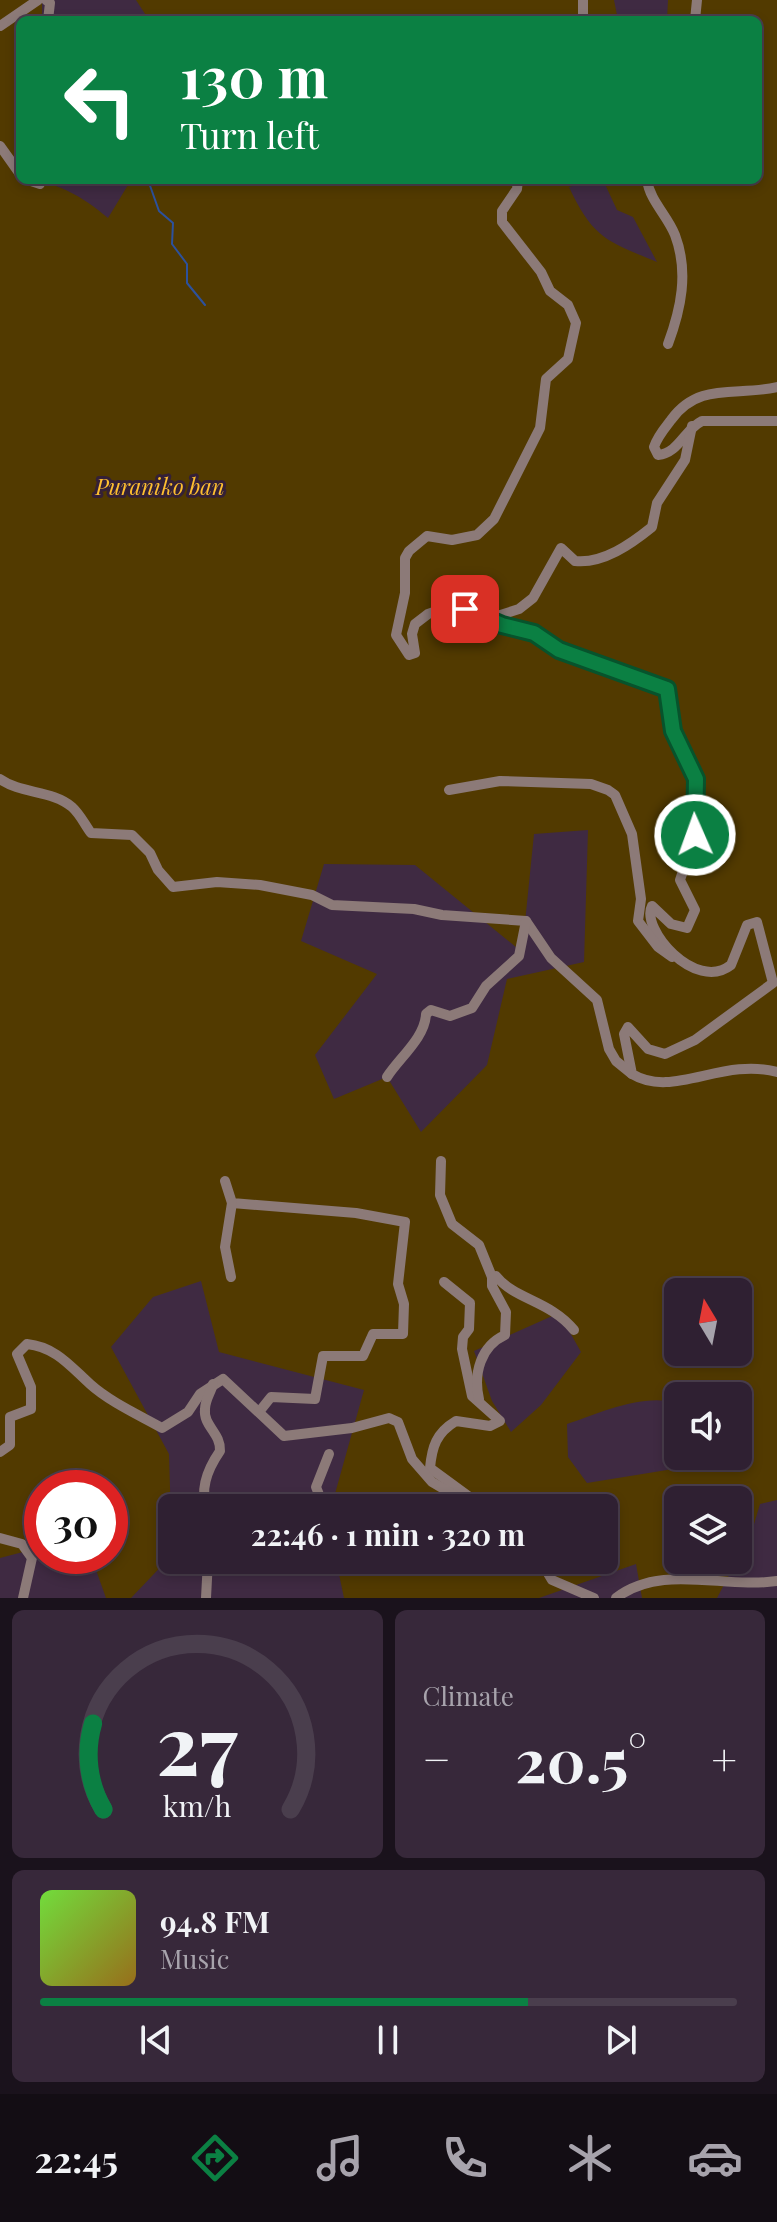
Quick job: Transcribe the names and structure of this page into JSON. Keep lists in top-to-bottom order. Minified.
{"parks":["Puraniko ban"],"north":"top","page":{"turn":["130 m","Turn left"],"limit":"30","trip":"22:46 · 1 min · 320 m","tile":"Climate","heat":["−","20.5°","+"],"song":["94.8 FM","Music"],"tabs":"22:45","gauge":["27","km/h"]}}
